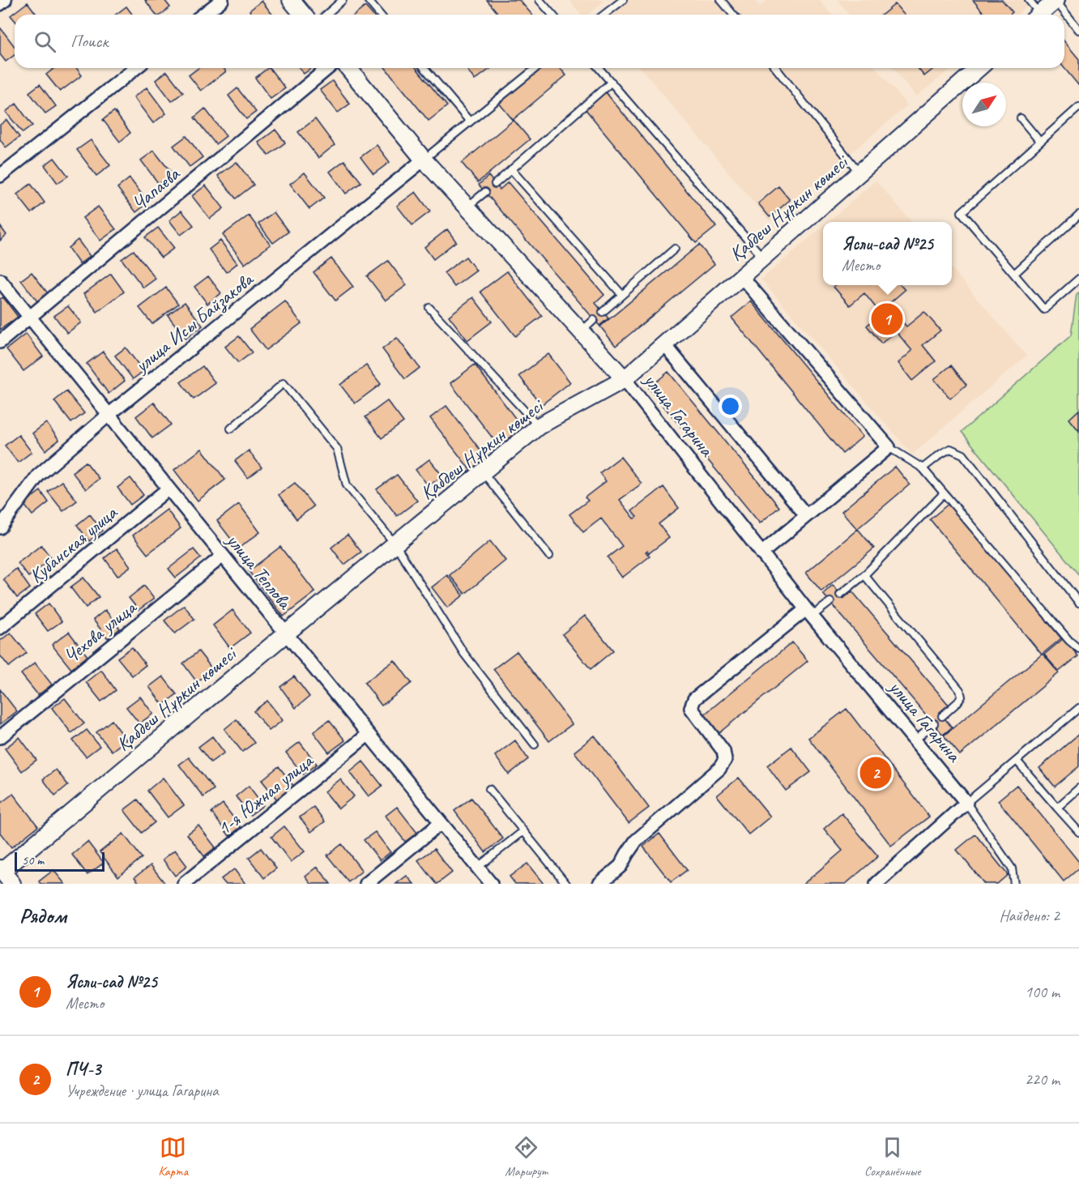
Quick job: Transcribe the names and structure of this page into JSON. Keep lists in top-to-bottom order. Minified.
{"streets":{"street":["Чапаева","Қабдеш Нұркин көшесі","улица Исы Байзакова","улица Гагарина","Кубанская улица","улица Теплова","Чехова улица","1-я Южная улица"]},"crossings":[["Чапаева","улица Теплова"],["Қабдеш Нұркин көшесі","улица Гагарина"],["Қабдеш Нұркин көшесі","улица Теплова"],["улица Исы Байзакова","улица Гагарина"],["улица Исы Байзакова","улица Теплова"],["Кубанская улица","улица Теплова"],["улица Теплова","Чехова улица"],["улица Теплова","1-я Южная улица"]],"scale_bar":"50 m","north":"top right","page":{"search":"Поиск","popup":["Ясли-сад №25","Место"],"pins":["1","2"],"scale":"50 m","heading":["Рядом","Найдено: 2"],"list":[{"mark":"1","name":"Ясли-сад №25","note":"Место","value":"100 m"},{"mark":"2","name":"ПЧ-3","note":"Учреждение · улица Гагарина","value":"220 m"}],"nav":["Карта","Маршрут","Сохранённые"]}}
